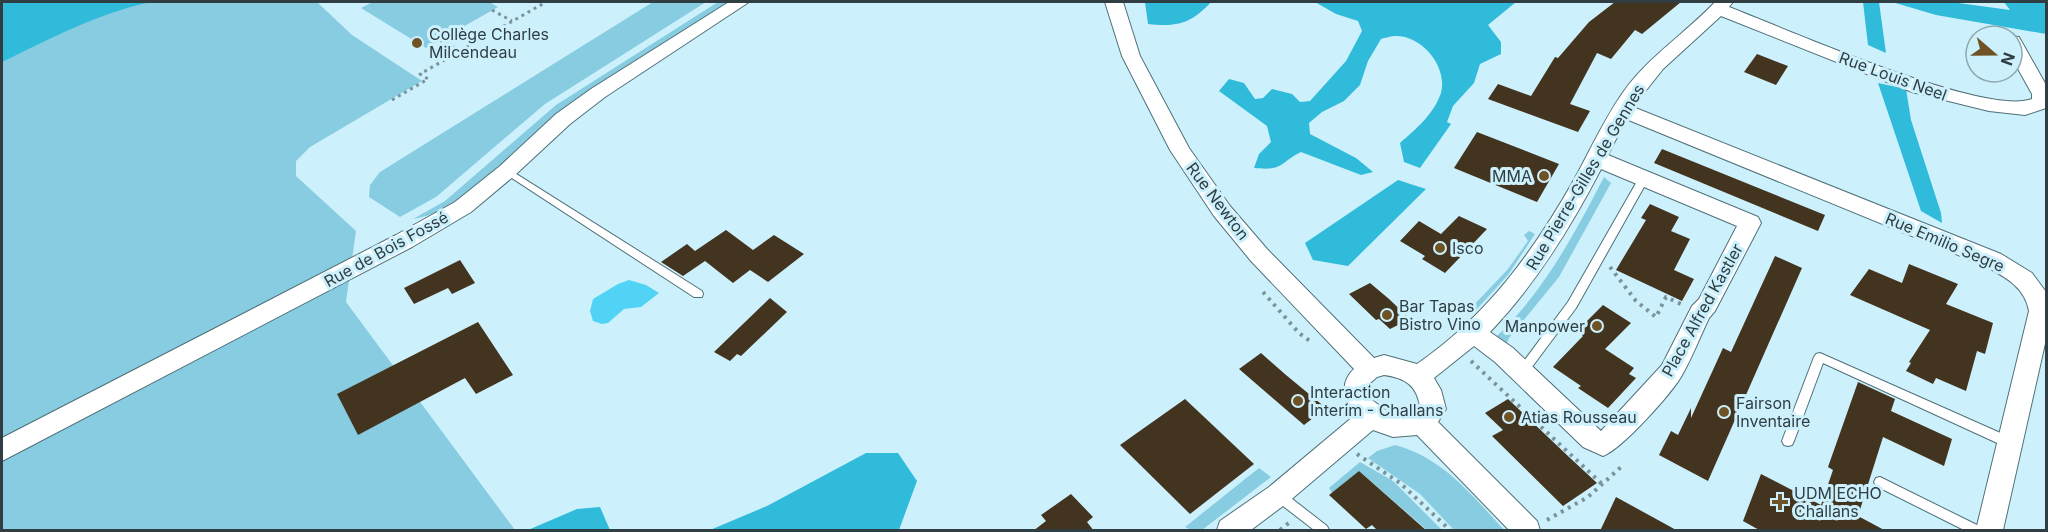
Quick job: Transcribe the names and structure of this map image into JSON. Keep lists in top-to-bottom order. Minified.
{"streets":{"street":["Rue Louis Neel","Rue Pierre-Gilles de Gennes","Rue Newton","Rue Emilio Segre","Rue de Bois Fossé","Place Alfred Kastler"]},"crossings":[["Rue Louis Neel","Rue Pierre-Gilles de Gennes"],["Rue Pierre-Gilles de Gennes","Rue Newton"],["Rue Pierre-Gilles de Gennes","Rue Emilio Segre"],["Rue Pierre-Gilles de Gennes","Place Alfred Kastler"]],"places":{"other":["Collège Charles Milcendeau","MMA","Isco","Bar Tapas Bistro Vino","Manpower","Interaction Interim - Challans","Fairson Inventaire","Atias Rousseau"],"health":["UDM ECHO Challans"]},"north":"right"}
